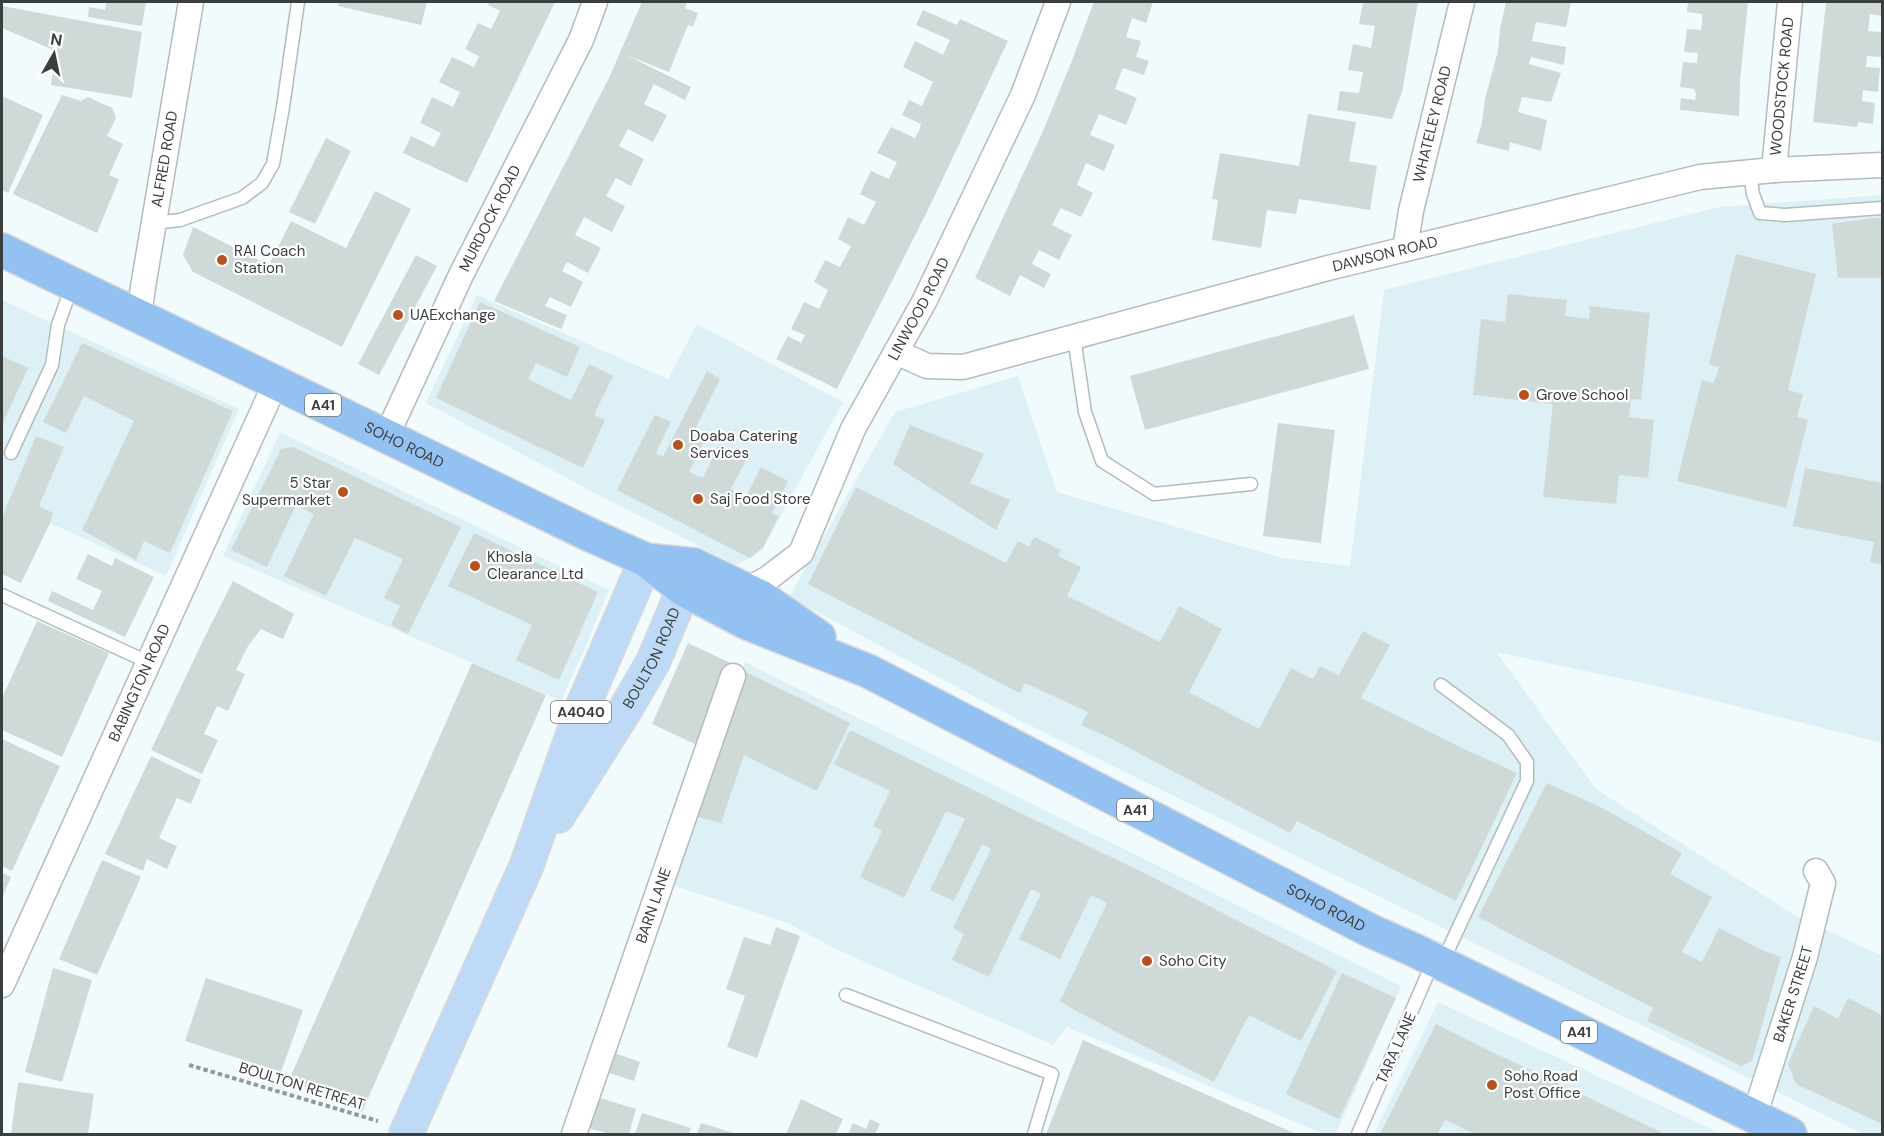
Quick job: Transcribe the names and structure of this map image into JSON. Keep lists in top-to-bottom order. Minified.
{"streets":{"highway":["A41","SOHO ROAD"],"main road":["BOULTON ROAD","A4040"],"street":["WOODSTOCK ROAD","WHATELEY ROAD","ALFRED ROAD","MURDOCK ROAD","DAWSON ROAD","LINWOOD ROAD","BABINGTON ROAD","BARN LANE","BAKER STREET"],"lane":["TARA LANE"],"path":["BOULTON RETREAT"]},"crossings":[["WOODSTOCK ROAD","DAWSON ROAD"],["WHATELEY ROAD","DAWSON ROAD"],["ALFRED ROAD","SOHO ROAD"],["MURDOCK ROAD","SOHO ROAD"],["DAWSON ROAD","LINWOOD ROAD"],["LINWOOD ROAD","SOHO ROAD"],["SOHO ROAD","BOULTON ROAD"],["SOHO ROAD","BABINGTON ROAD"],["SOHO ROAD","BAKER STREET"],["SOHO ROAD","TARA LANE"],["BOULTON ROAD","BOULTON RETREAT"]],"places":["RAI Coach Station","UAExchange","Grove School","Doaba Catering Services","5 Star Supermarket","Saj Food Store","Khosla Clearance Ltd","Soho City","Soho Road Post Office"],"north":"top"}
